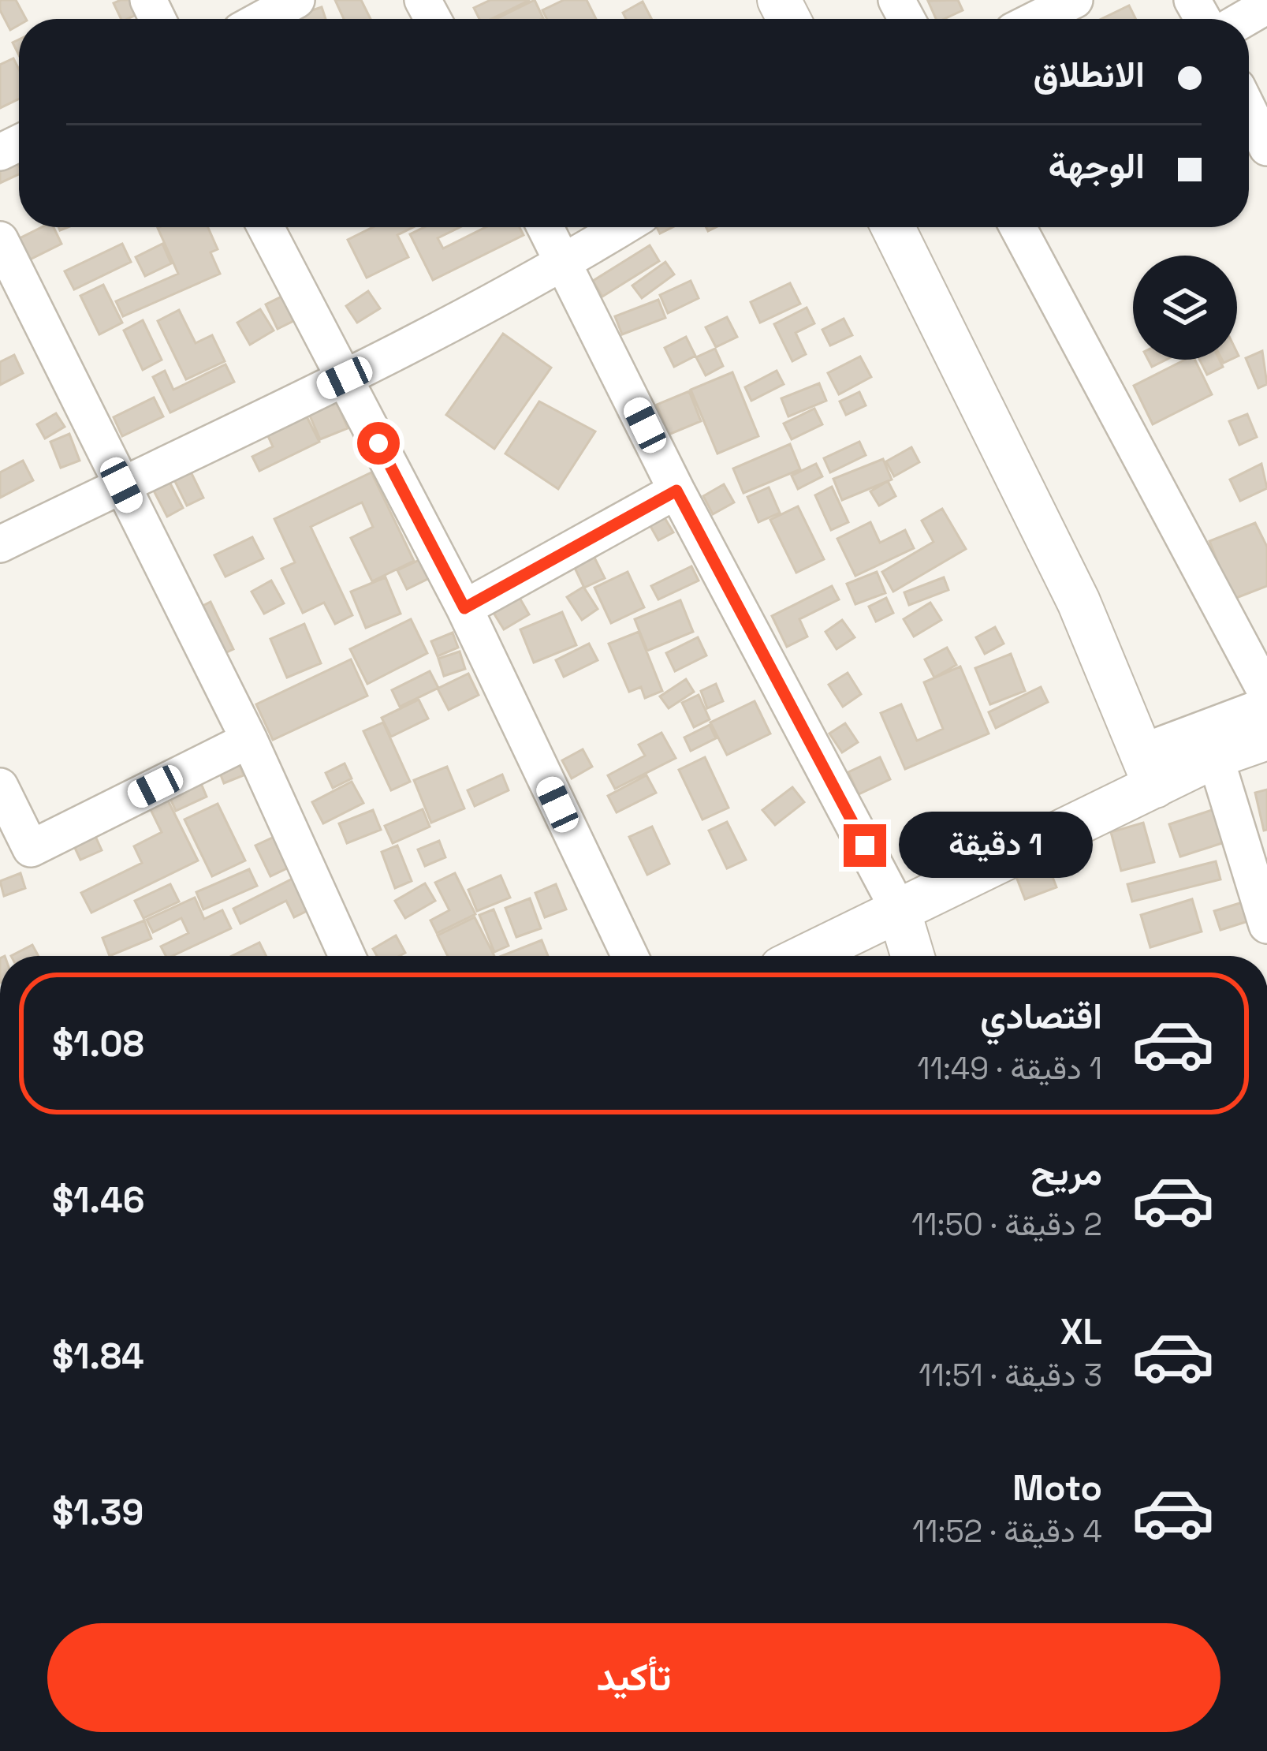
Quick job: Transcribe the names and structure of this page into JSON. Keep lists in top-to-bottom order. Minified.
{"page":{"banner":["الانطلاق","الوجهة"],"bubble":"1 دقيقة","list":[{"name":"اقتصادي","note":"1 دقيقة · 11:49","value":"$1.08"},{"name":"مريح","note":"2 دقيقة · 11:50","value":"$1.46"},{"name":"XL","note":"3 دقيقة · 11:51","value":"$1.84"},{"name":"Moto","note":"4 دقيقة · 11:52","value":"$1.39"}],"buttons":"تأكيد"}}
